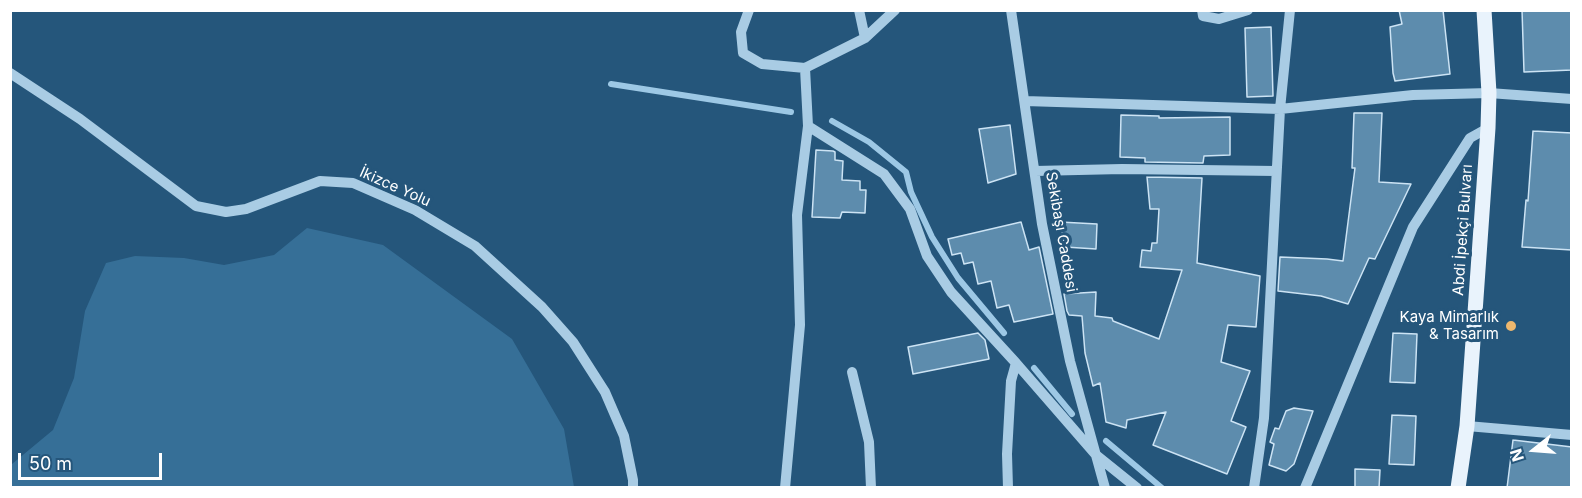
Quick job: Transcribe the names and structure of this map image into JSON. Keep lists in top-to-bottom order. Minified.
{"streets":{"main road":["Abdi İpekçi Bulvarı"],"street":["İkizce Yolu","Sekibaşı Caddesi"]},"places":["Kaya Mimarlık & Tasarım"],"scale_bar":"50 m","north":"left"}
